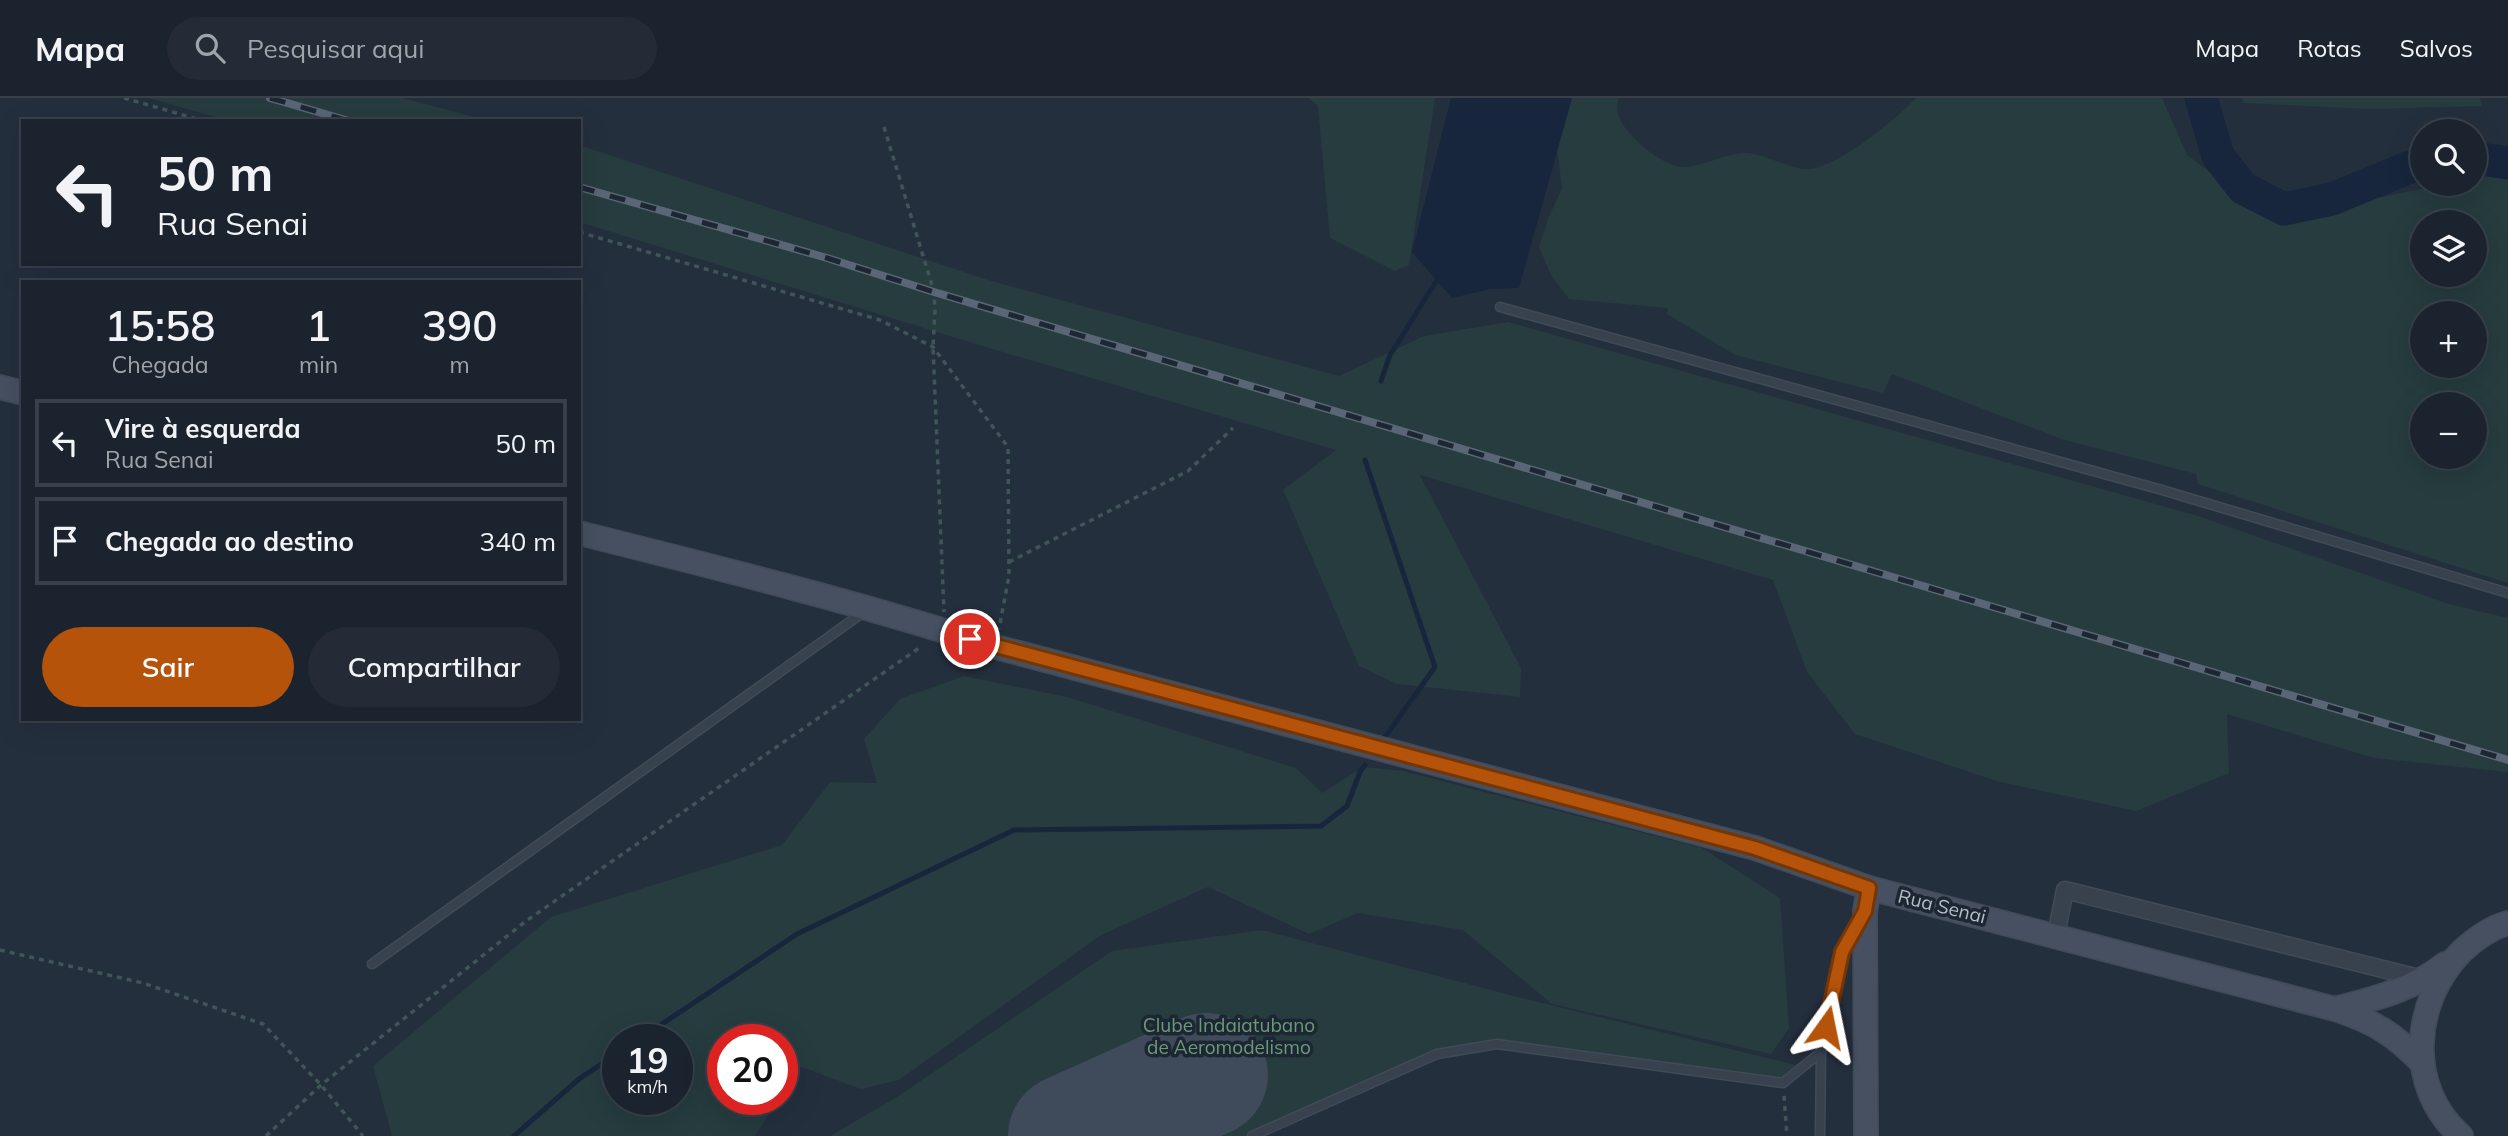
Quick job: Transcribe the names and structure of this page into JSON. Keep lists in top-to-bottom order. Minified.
{"streets":{"street":["Rua Senai"]},"parks":["Clube Indaiatubano de Aeromodelismo"],"page":{"header":"Mapa","search":"Pesquisar aqui","nav":["Mapa","Rotas","Salvos"],"map_buttons":["+","−"],"turn":["50 m","Rua Senai"],"eta":["15:58","Chegada","1","min","390","m"],"list":[{"name":"Vire à esquerda","note":"Rua Senai","value":"50 m"},{"name":"Chegada ao destino","value":"340 m"}],"buttons":["Sair","Compartilhar"],"speed":"19 km/h","limit":"20"}}
